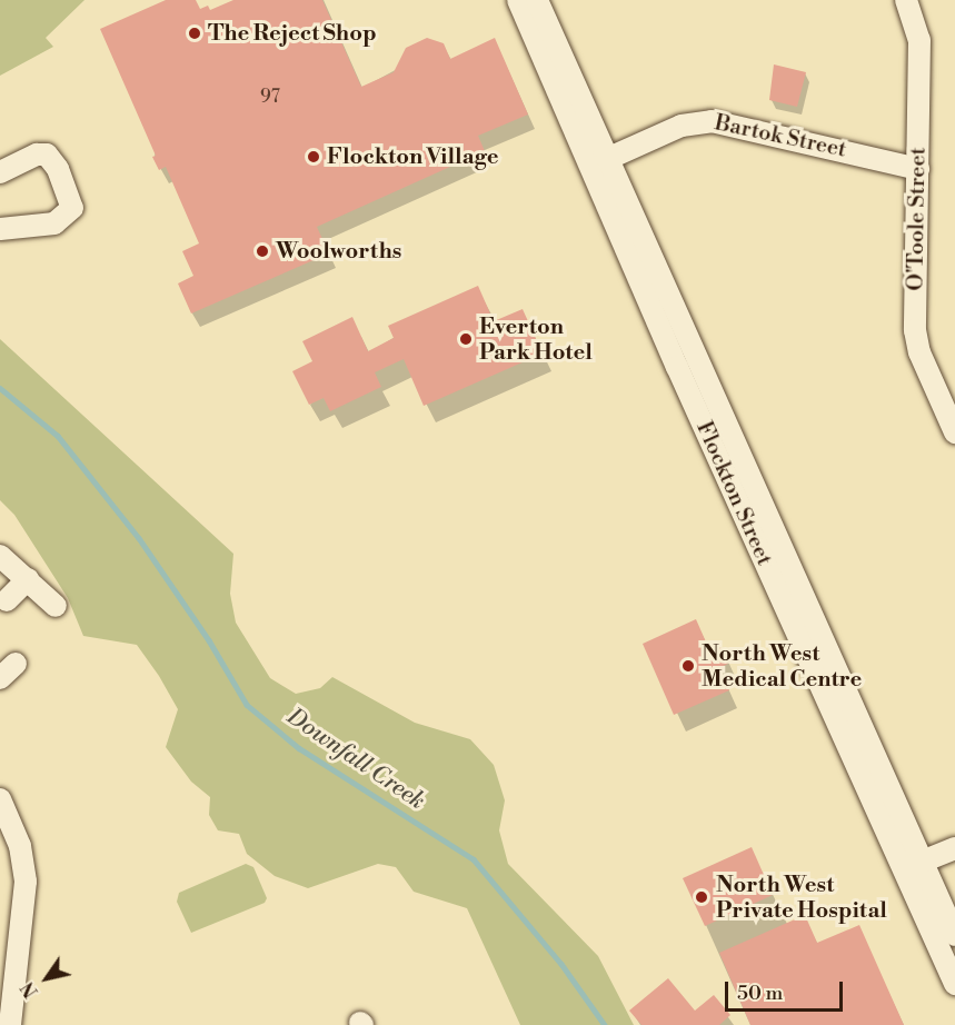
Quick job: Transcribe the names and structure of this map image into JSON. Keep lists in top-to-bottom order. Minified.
{"streets":{"street":["Bartok Street","O'Toole Street","Flockton Street"]},"crossings":[["Bartok Street","O'Toole Street"],["Bartok Street","Flockton Street"]],"water":["Downfall Creek"],"places":["The Reject Shop","Flockton Village","Woolworths","Everton Park Hotel","North West Medical Centre","North West Private Hospital"],"house_numbers":["97"],"scale_bar":"50 m","north":"bottom left"}
